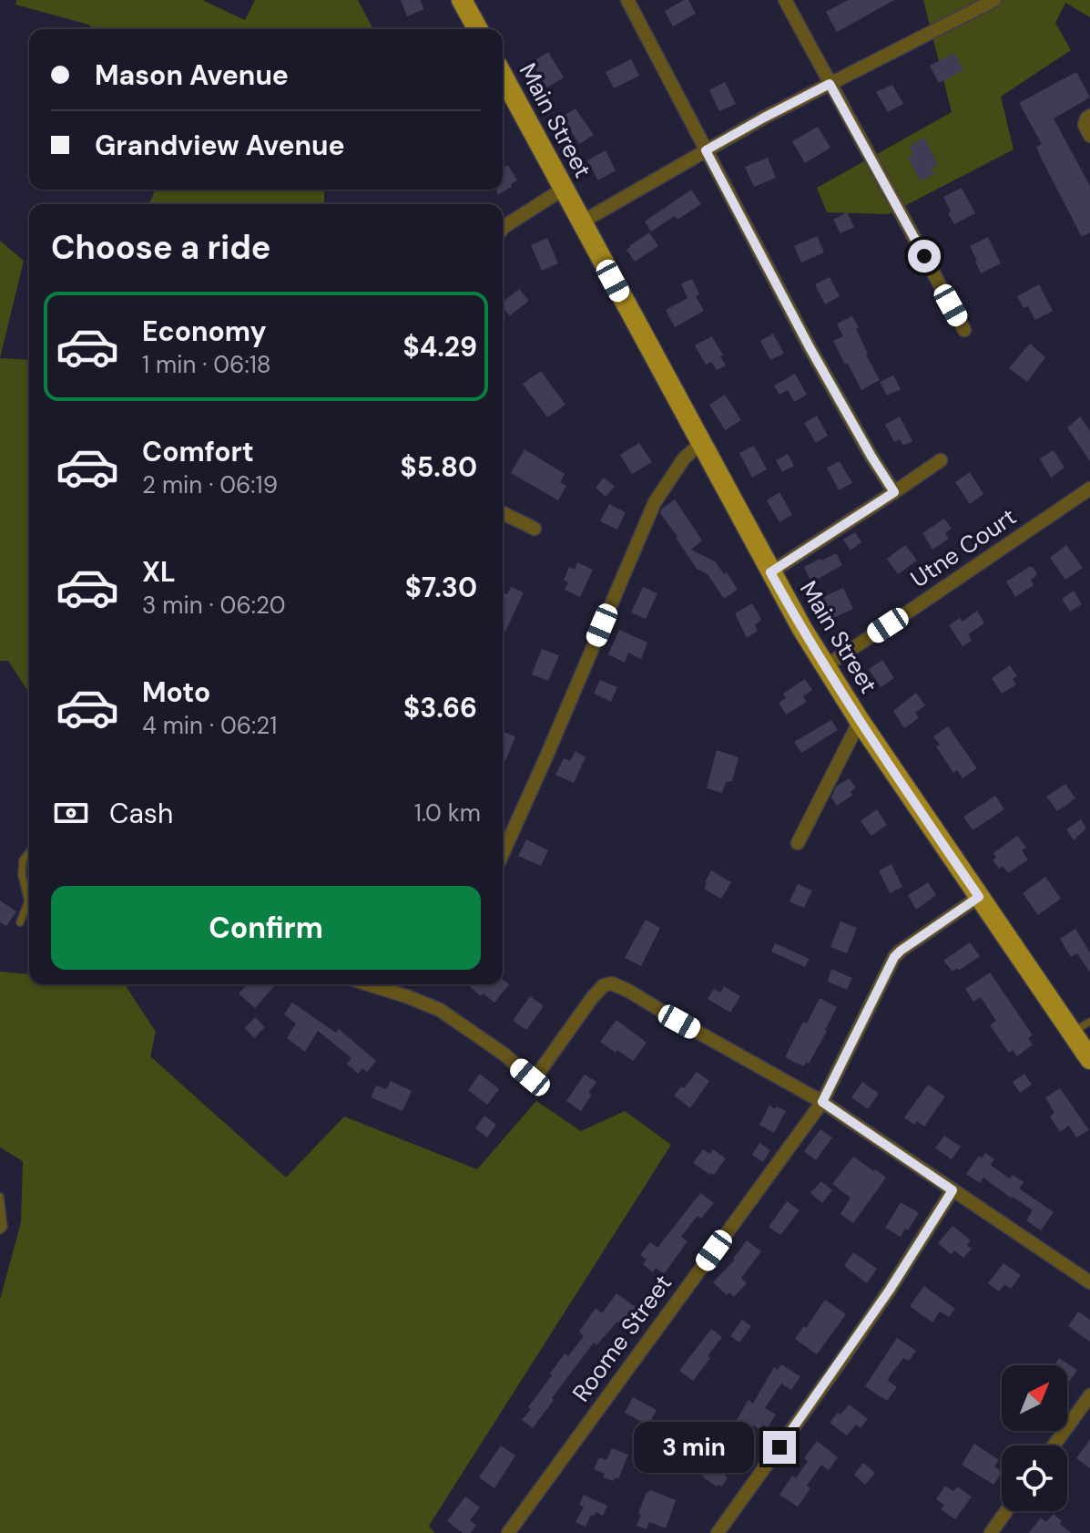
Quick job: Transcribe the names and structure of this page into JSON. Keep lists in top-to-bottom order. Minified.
{"streets":{"main road":["Main Street"],"street":["Utne Court","Roome Street"]},"crossings":[["Main Street","Utne Court"],["Main Street","Roome Street"]],"north":"top right","page":{"banner":["Mason Avenue","Grandview Avenue"],"heading":"Choose a ride","list":[{"name":"Economy","note":"1 min · 06:18","value":"$4.29"},{"name":"Comfort","note":"2 min · 06:19","value":"$5.80"},{"name":"XL","note":"3 min · 06:20","value":"$7.30"},{"name":"Moto","note":"4 min · 06:21","value":"$3.66"}],"pay":["Cash","1.0 km"],"buttons":"Confirm","bubble":"3 min"}}
